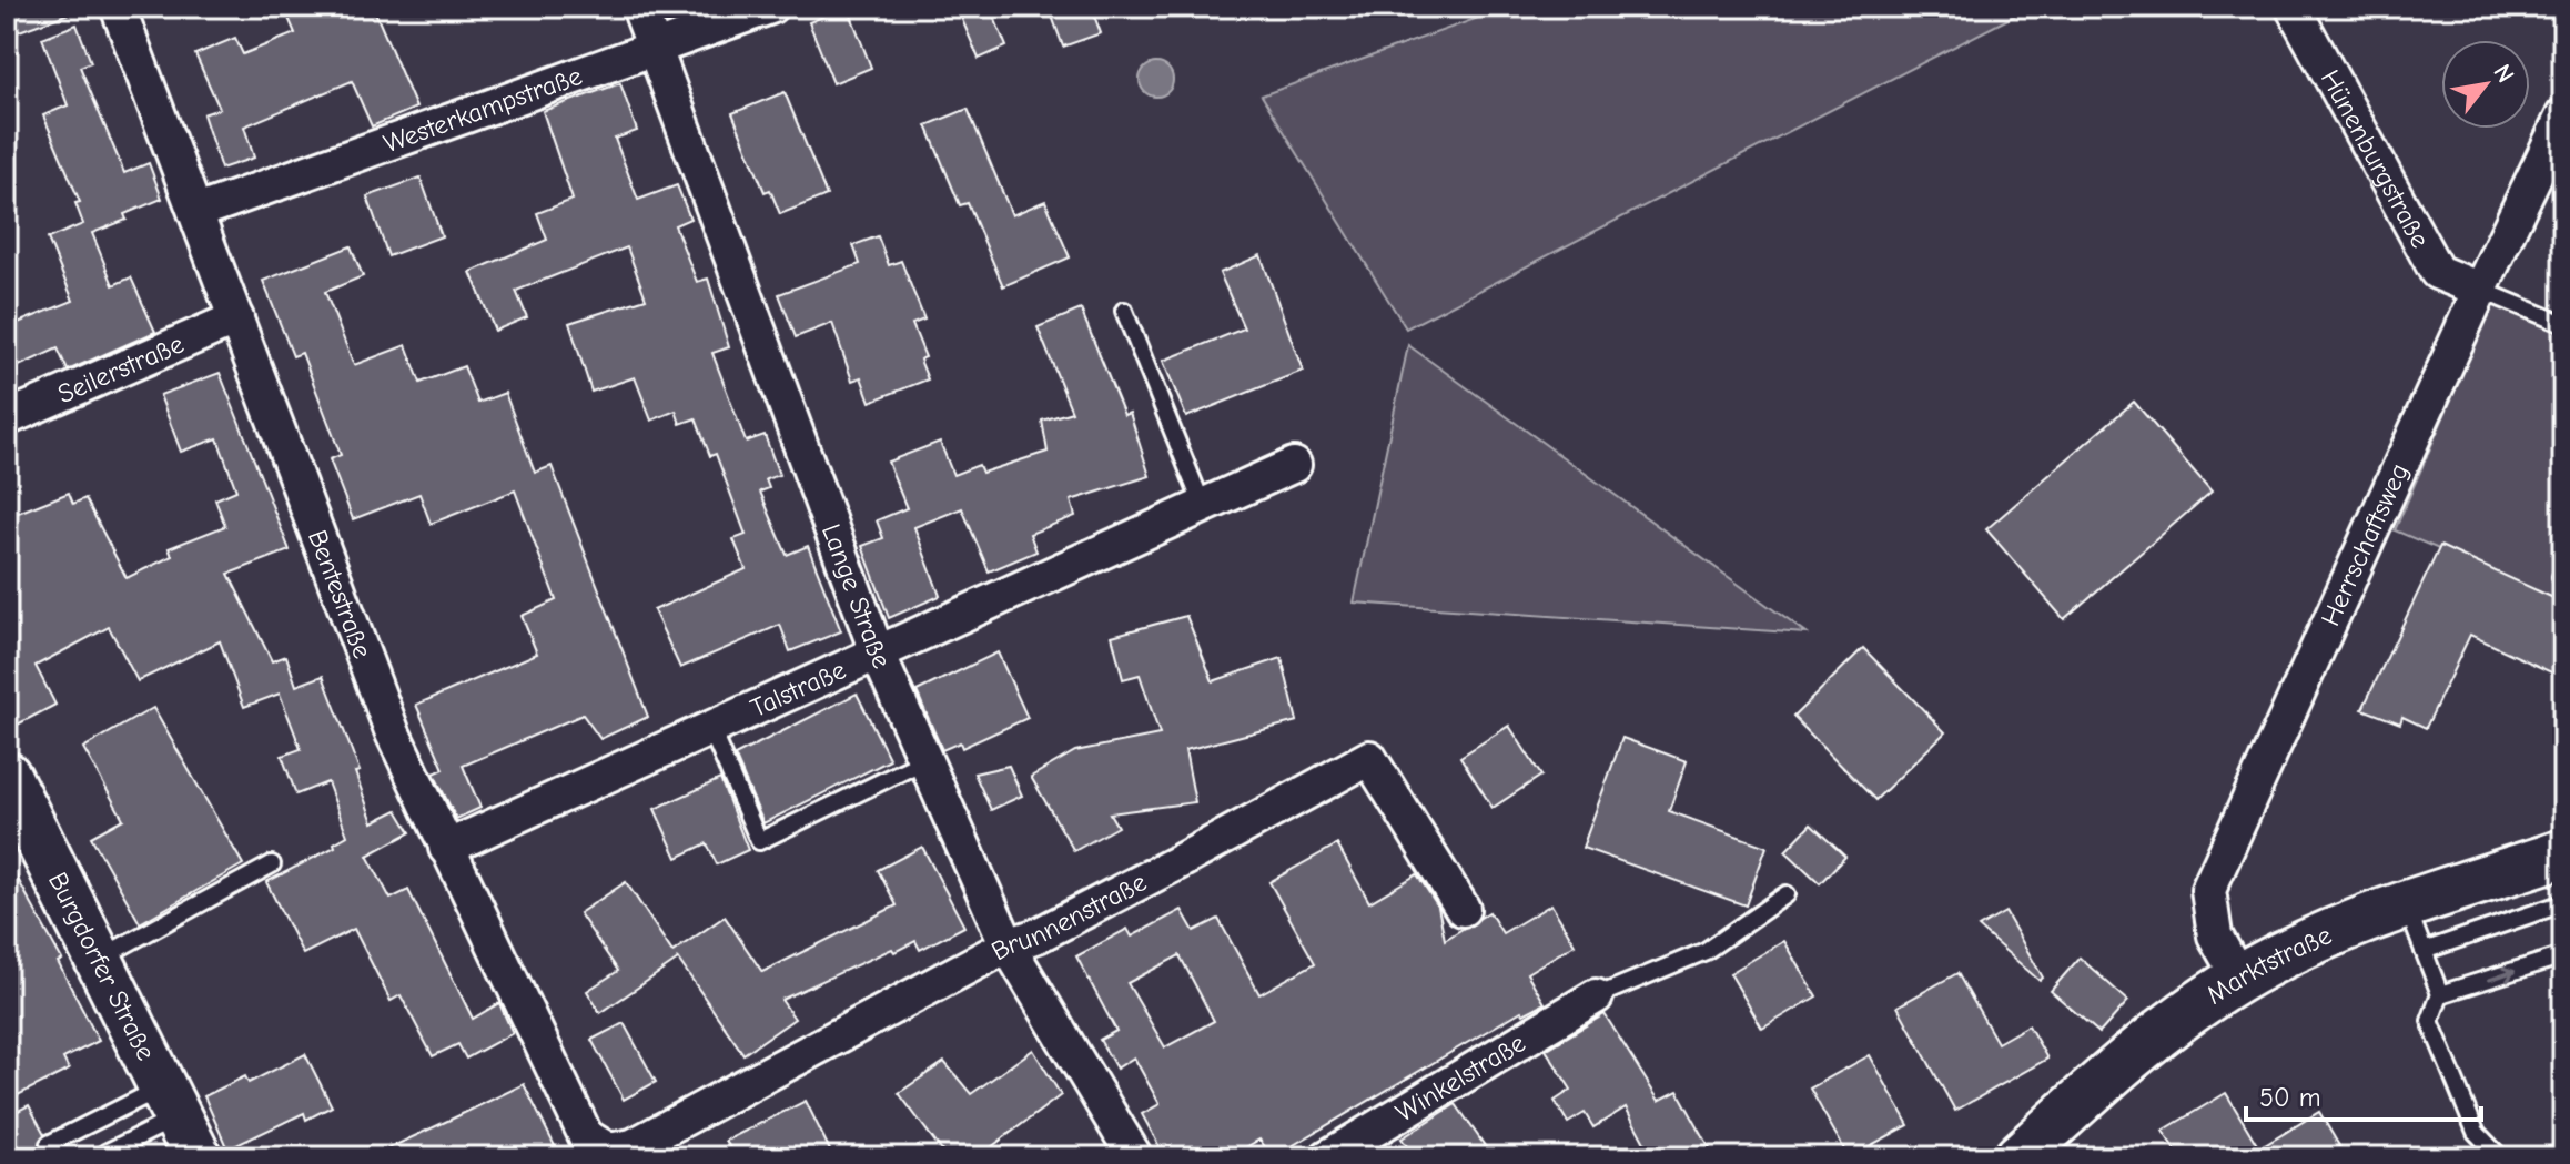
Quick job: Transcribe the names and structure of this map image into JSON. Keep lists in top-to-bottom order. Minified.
{"streets":{"street":["Westerkampstraße","Hünenburgstraße","Seilerstraße","Herrschaftsweg","Bentestraße","Lange Straße","Talstraße","Brunnenstraße","Burgdorfer Straße","Marktstraße","Winkelstraße"]},"crossings":[["Westerkampstraße","Bentestraße"],["Westerkampstraße","Lange Straße"],["Hünenburgstraße","Herrschaftsweg"],["Seilerstraße","Bentestraße"],["Herrschaftsweg","Marktstraße"],["Bentestraße","Talstraße"],["Bentestraße","Brunnenstraße"],["Lange Straße","Talstraße"],["Lange Straße","Brunnenstraße"]],"scale_bar":"50 m","north":"top right"}
